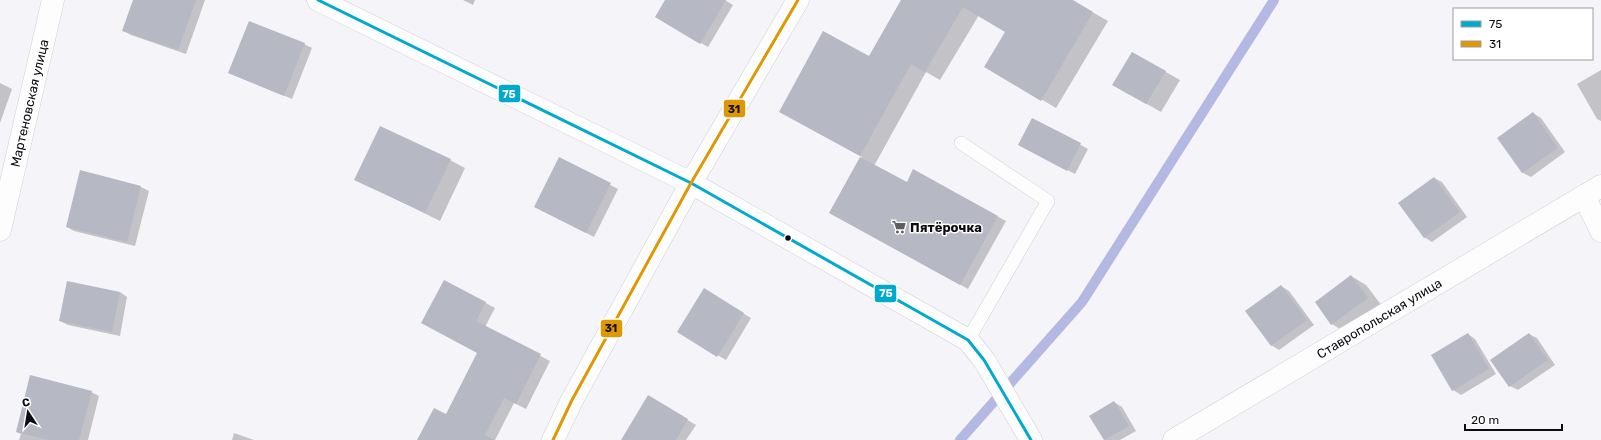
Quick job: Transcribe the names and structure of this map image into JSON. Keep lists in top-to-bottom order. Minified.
{"streets":{"street":["Мартеновская улица","Ставропольская улица"]},"places":{"supermarket":["Пятёрочка"]},"lines":["transit line 75","transit line 31"],"legend":["75","31"],"scale_bar":"20 m","north":"top"}
